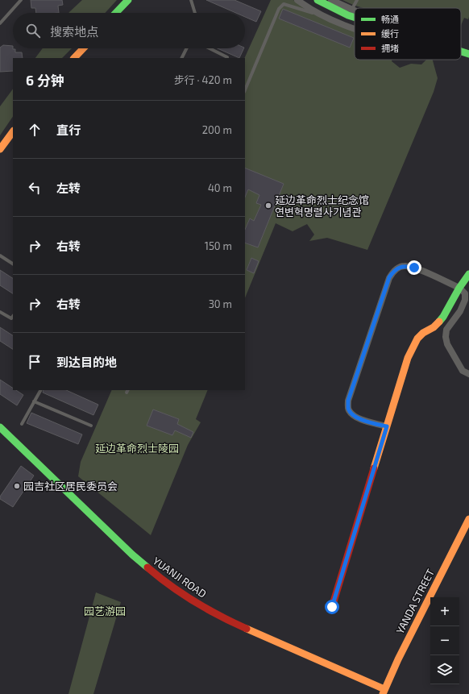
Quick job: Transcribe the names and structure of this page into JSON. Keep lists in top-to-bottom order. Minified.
{"streets":{"street":["YUANJI ROAD","YANDA STREET"]},"crossings":[["YUANJI ROAD","YANDA STREET"]],"parks":["延边革命烈士陵园","园艺游园"],"places":["延边革命烈士纪念馆 연변혁명렬사기념관","园吉社区居民委员会"],"legend":["畅通","缓行","拥堵"],"page":{"search":"搜索地点","heading":["6 分钟","步行 · 420 m"],"list":[["直行","200 m"],["左转","40 m"],["右转","150 m"],["右转","30 m"],"到达目的地"],"map_buttons":["+","−"]}}
